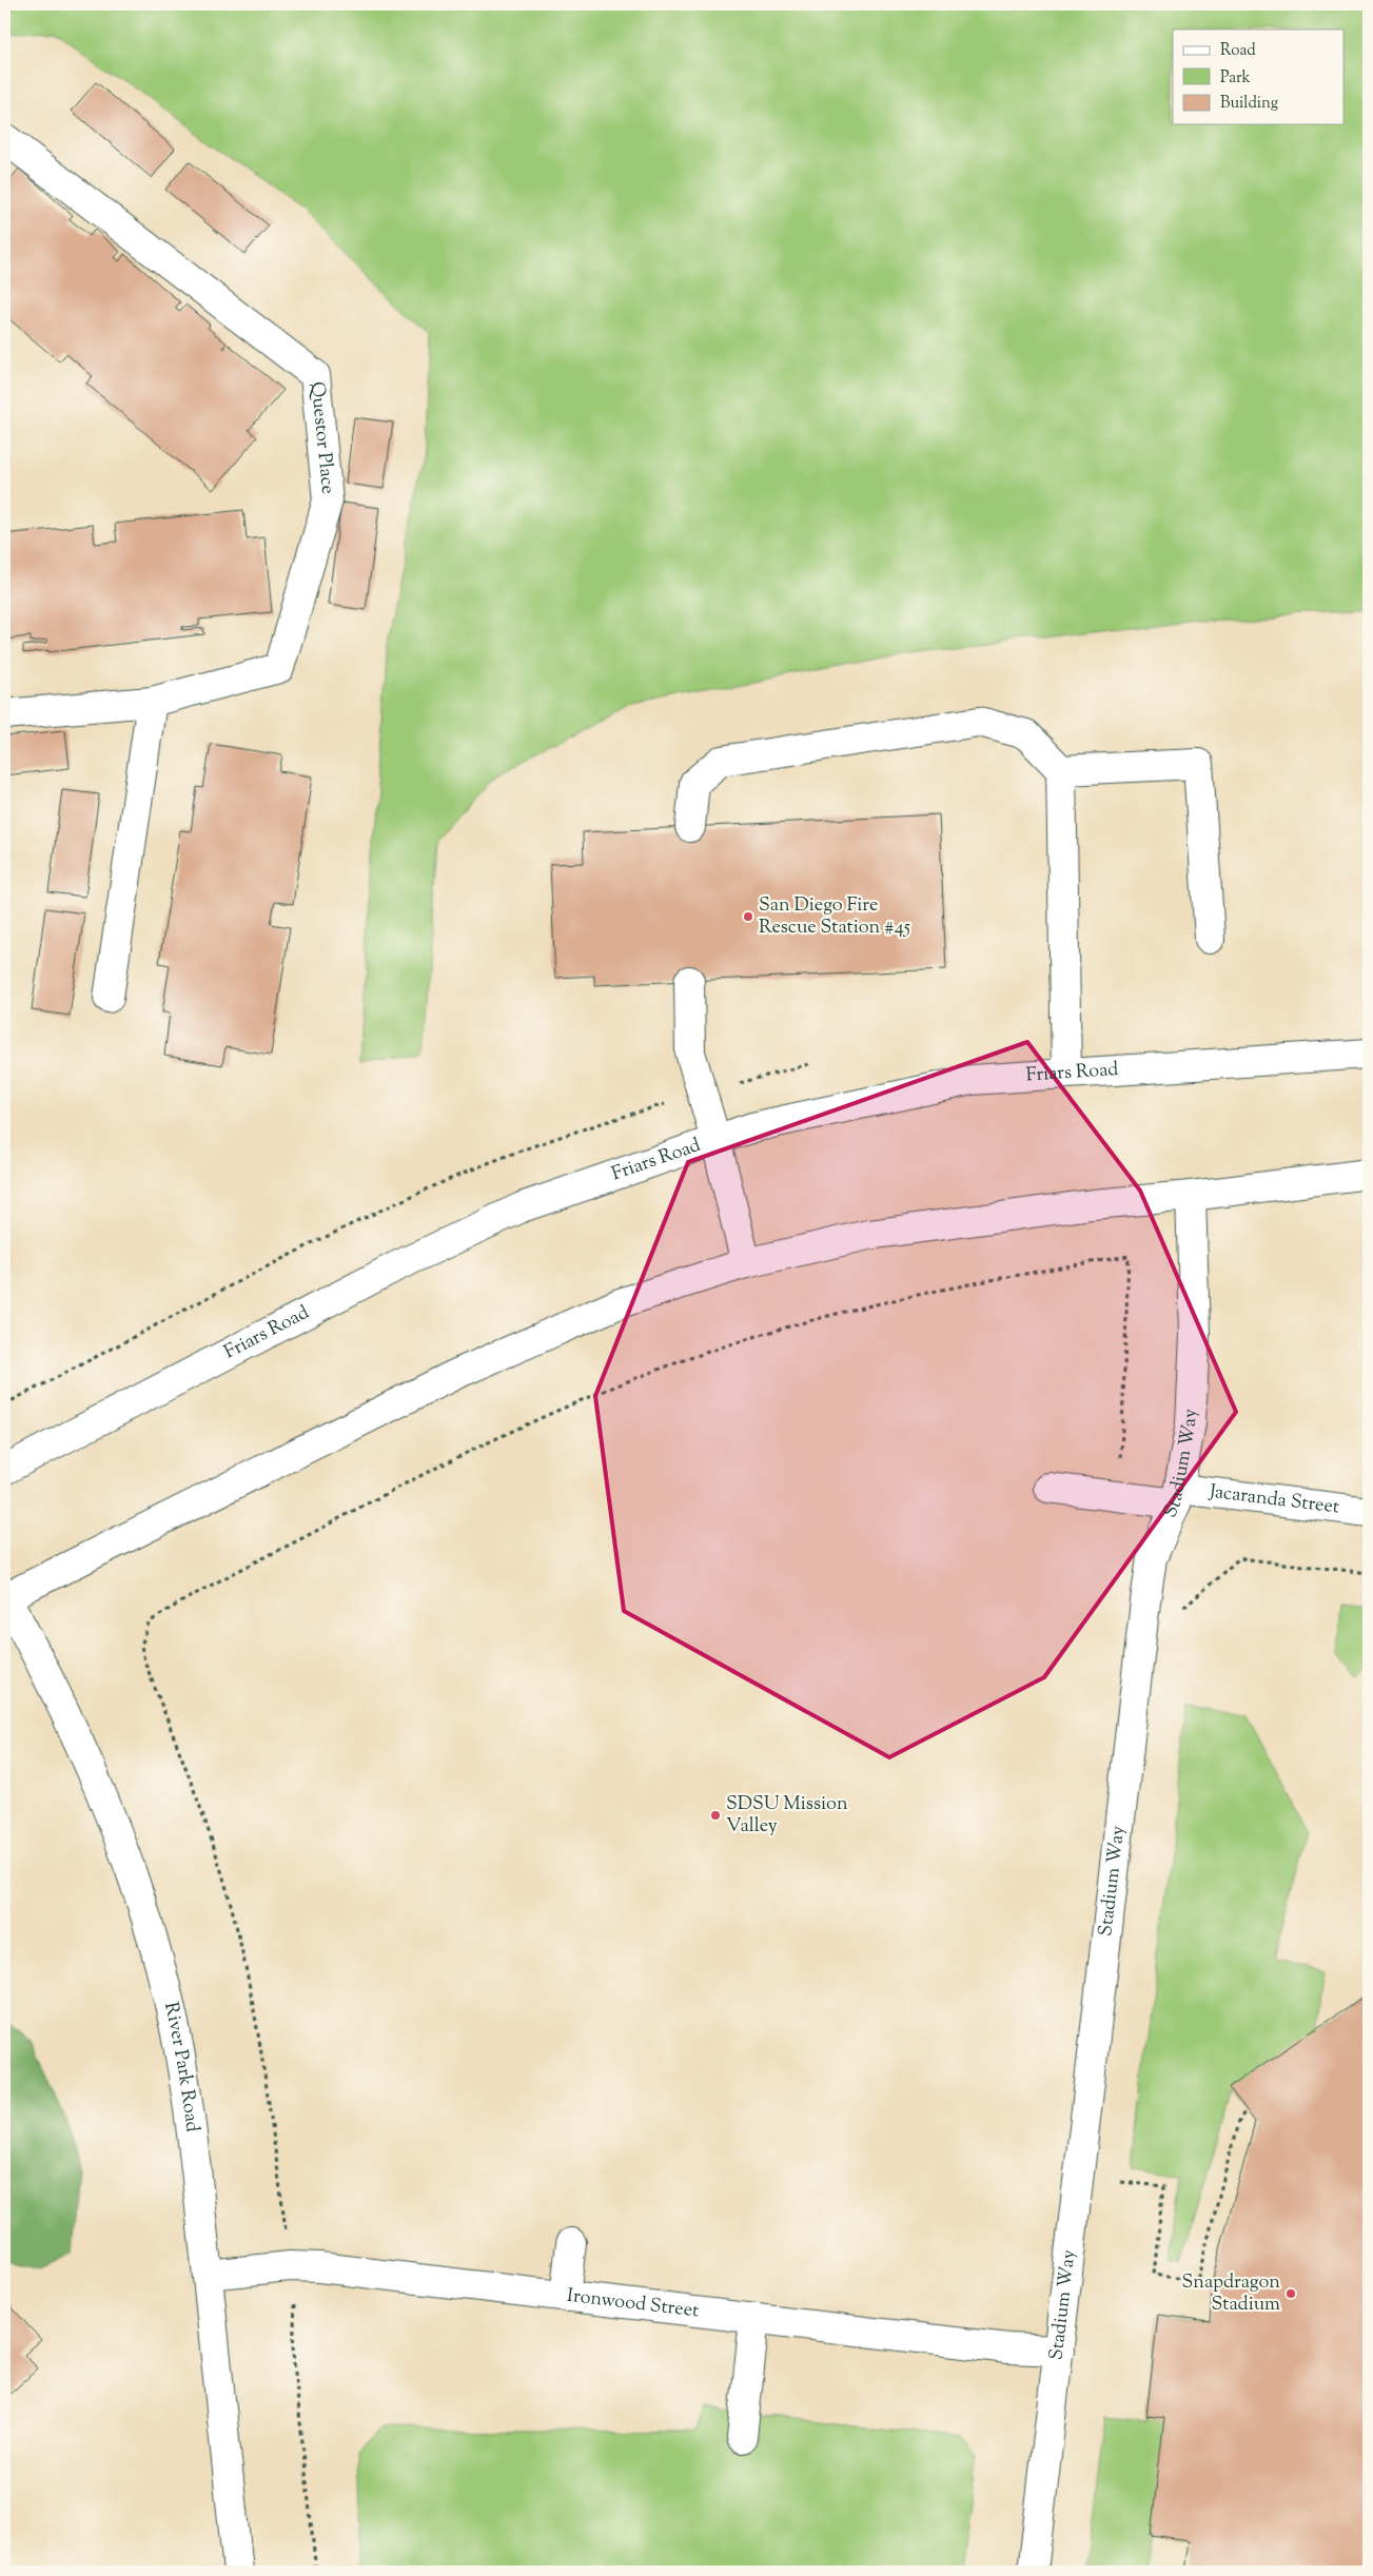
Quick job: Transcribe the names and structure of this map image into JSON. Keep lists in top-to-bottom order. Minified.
{"streets":{"main road":["Questor Place","Friars Road","Stadium Way","Jacaranda Street","River Park Road","Ironwood Street"]},"crossings":[["Stadium Way","Jacaranda Street"],["Stadium Way","Ironwood Street"],["River Park Road","Ironwood Street"]],"places":["San Diego Fire Rescue Station #45","SDSU Mission Valley","Snapdragon Stadium"],"legend":["Road","Park","Building"]}
